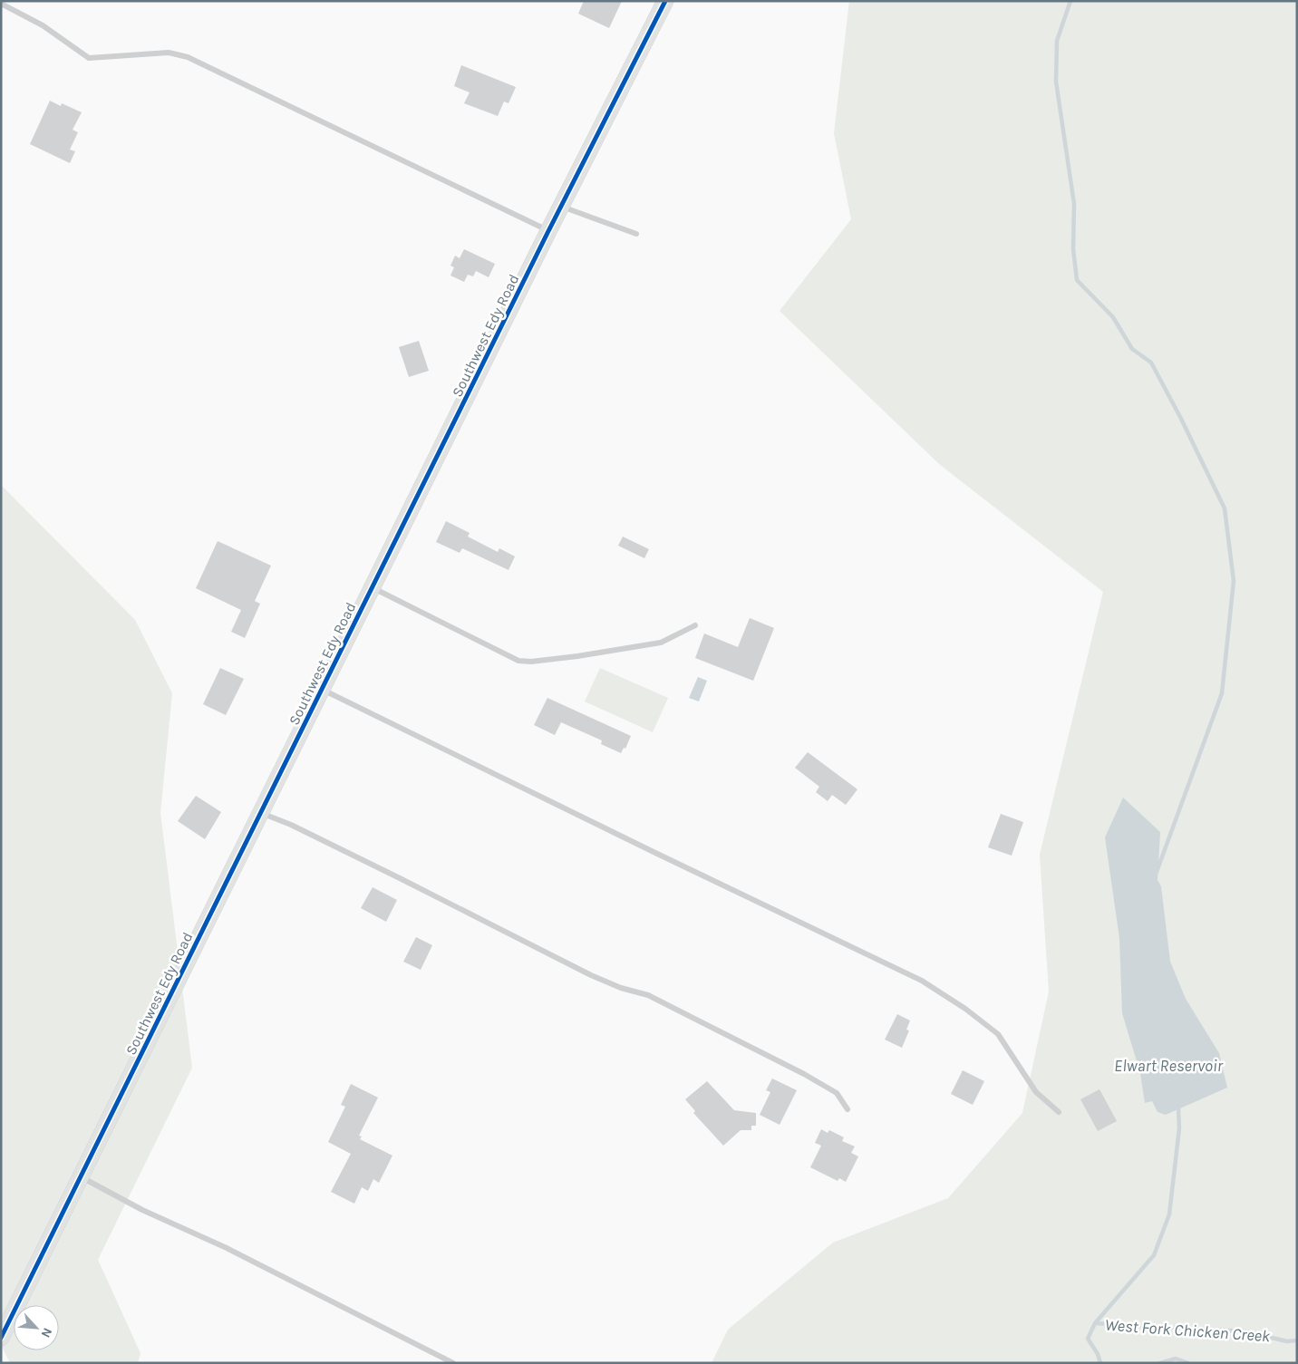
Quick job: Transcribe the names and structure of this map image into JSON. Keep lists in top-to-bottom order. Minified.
{"streets":{"street":["Southwest Edy Road"]},"water":["Elwart Reservoir","West Fork Chicken Creek"],"north":"bottom right"}
